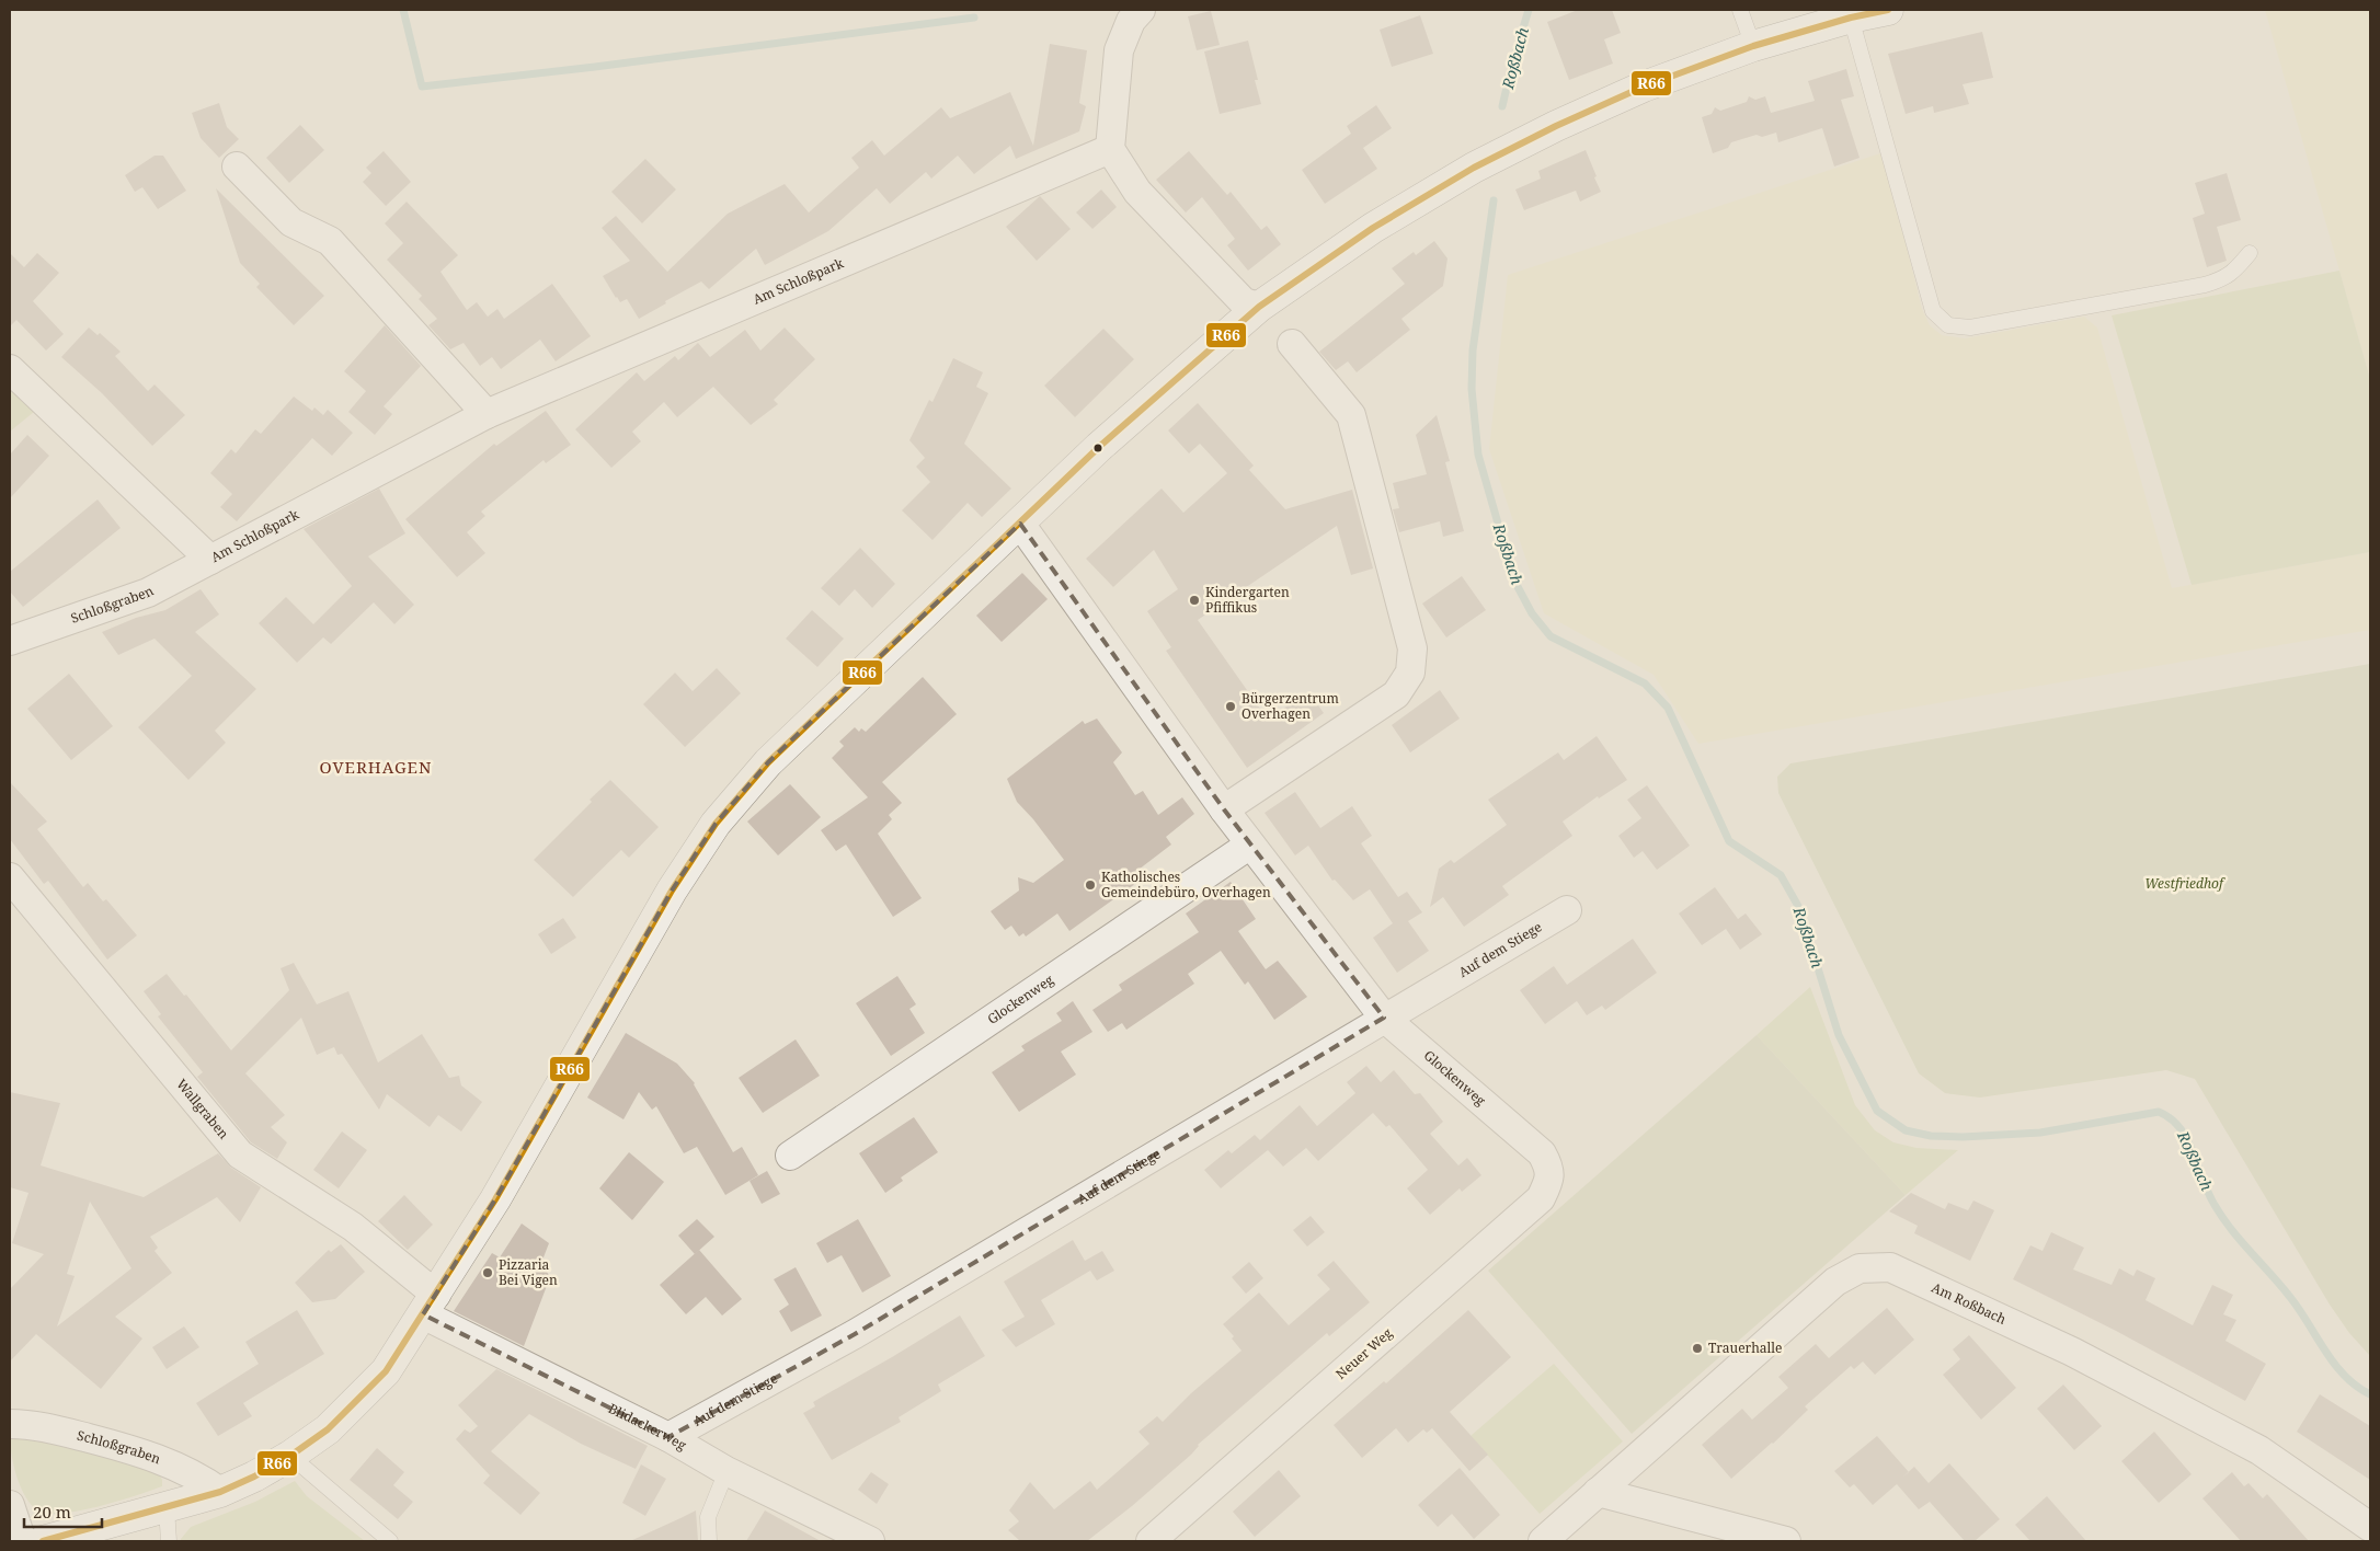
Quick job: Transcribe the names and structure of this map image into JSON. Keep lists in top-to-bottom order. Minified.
{"streets":{"street":["Am Schloßpark","Schloßgraben","Auf dem Stiege","Glockenweg","Wallgraben","Am Roßbach","Neuer Weg","Blidackerweg"]},"crossings":[["Am Schloßpark","Schloßgraben"],["Auf dem Stiege","Glockenweg"],["Auf dem Stiege","Blidackerweg"],["Glockenweg","Neuer Weg"],["Wallgraben","Blidackerweg"]],"districts":["OVERHAGEN"],"water":["Roßbach"],"parks":["Westfriedhof"],"places":["Kindergarten Pfiffikus","Bürgerzentrum Overhagen","Katholisches Gemeindebüro, Overhagen","Pizzaria Bei Vigen","Trauerhalle"],"lines":["transit line R66"],"scale_bar":"20 m"}
